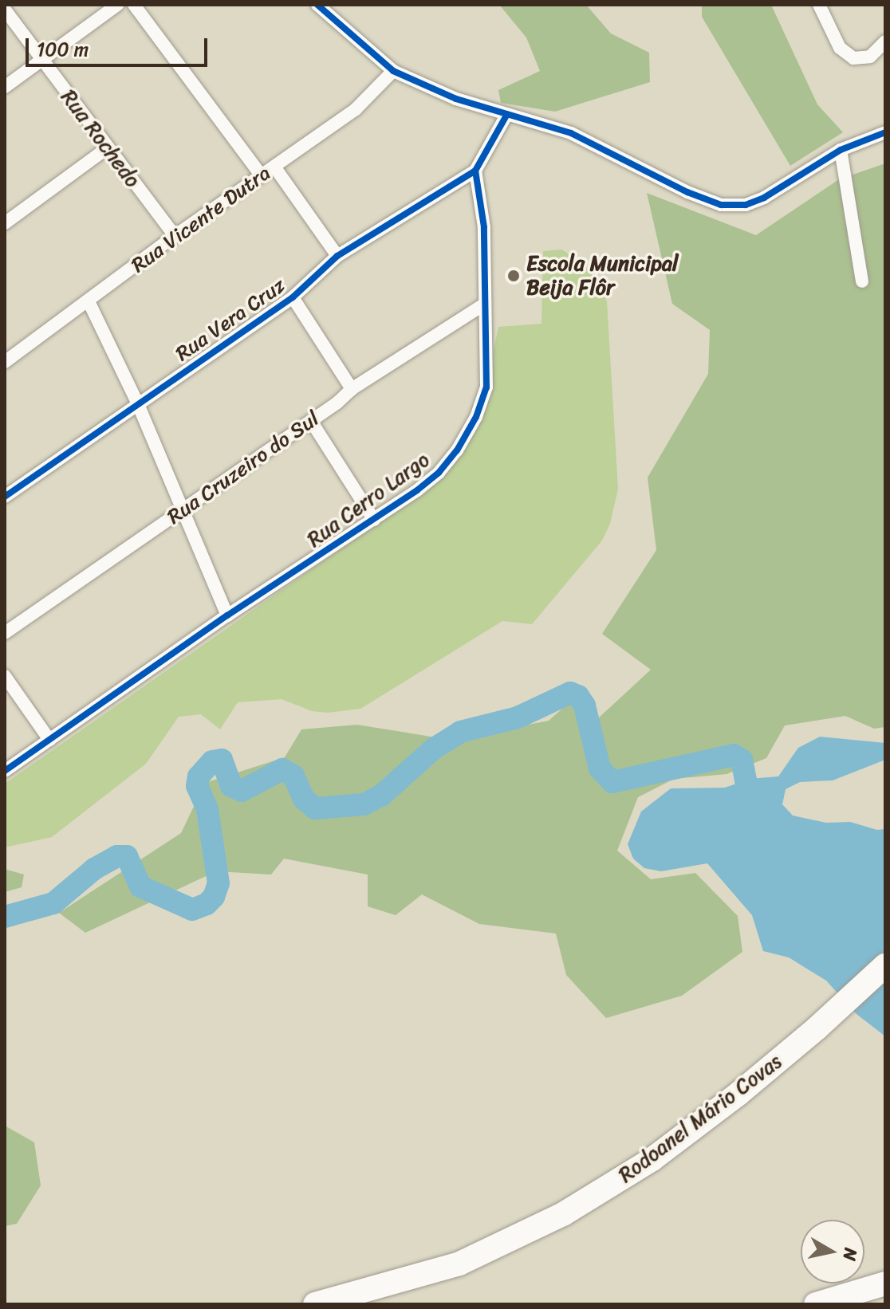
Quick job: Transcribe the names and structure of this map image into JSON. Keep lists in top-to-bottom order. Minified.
{"streets":{"highway":["Rodoanel Mário Covas"],"street":["Rua Rochedo","Rua Vicente Dutra","Rua Vera Cruz","Rua Cruzeiro do Sul","Rua Cerro Largo"]},"crossings":[["Rua Rochedo","Rua Vicente Dutra"],["Rua Vera Cruz","Rua Cerro Largo"],["Rua Cruzeiro do Sul","Rua Cerro Largo"]],"places":["Escola Municipal Beija Flôr"],"scale_bar":"100 m","north":"right"}
